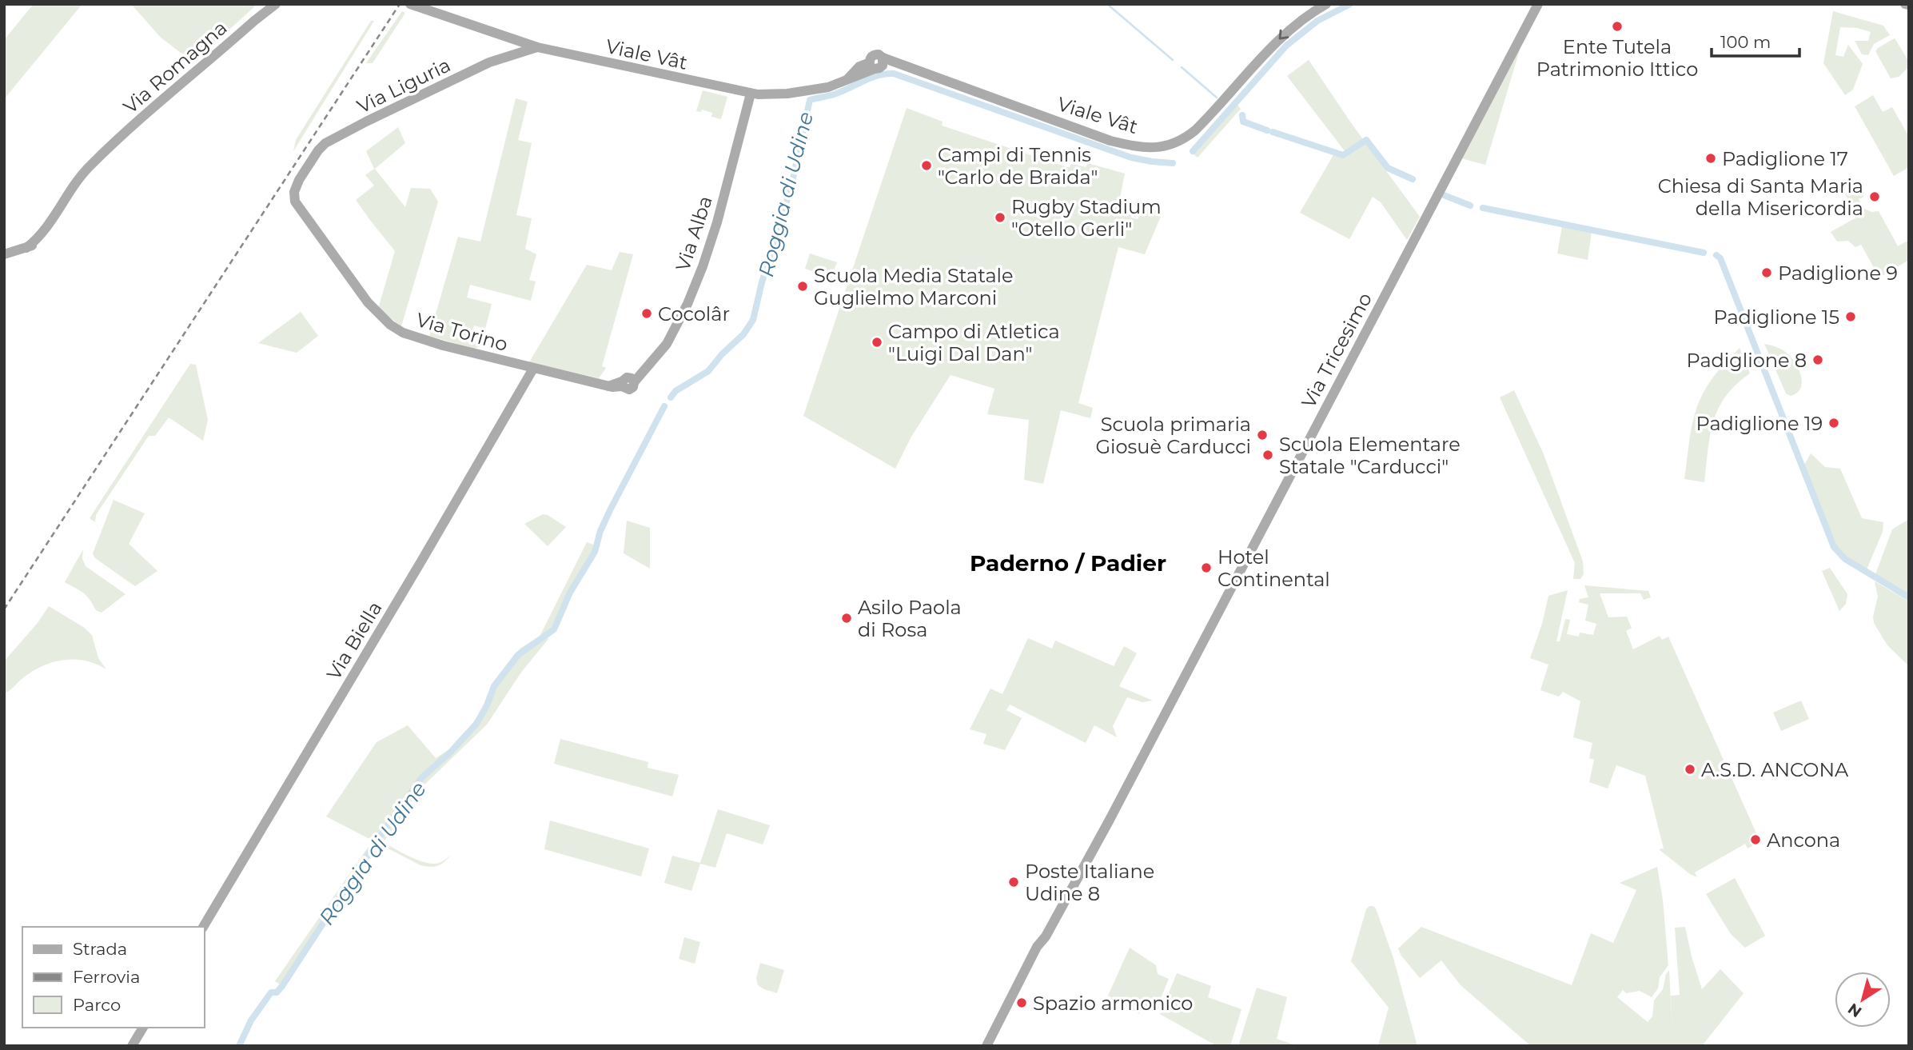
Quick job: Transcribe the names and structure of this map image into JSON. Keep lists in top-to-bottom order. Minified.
{"streets":{"main road":["Viale Vât","Via Romagna","Via Liguria","Via Alba","Via Torino","Via Tricesimo","Via Biella"]},"crossings":[["Viale Vât","Via Liguria"],["Viale Vât","Via Alba"],["Via Liguria","Via Torino"],["Via Alba","Via Torino"],["Via Torino","Via Biella"]],"one_way":["Viale Vât"],"districts":["Paderno / Padier"],"water":["Roggia di Udine"],"places":["Ente Tutela Patrimonio Ittico","Padiglione 17","Campi di Tennis \"Carlo de Braida\"","Chiesa di Santa Maria della Misericordia","Rugby Stadium \"Otello Gerli\"","Padiglione 9","Scuola Media Statale Guglielmo Marconi","Cocolâr","Padiglione 15","Campo di Atletica \"Luigi Dal Dan\"","Padiglione 8","Padiglione 19","Scuola primaria Giosuè Carducci","Scuola Elementare Statale \"Carducci\"","Hotel Continental","Asilo Paola di Rosa","A.S.D. ANCONA","Ancona","Poste Italiane Udine 8","Spazio armonico"],"legend":["Strada","Ferrovia","Parco"],"scale_bar":"100 m","north":"bottom left"}
